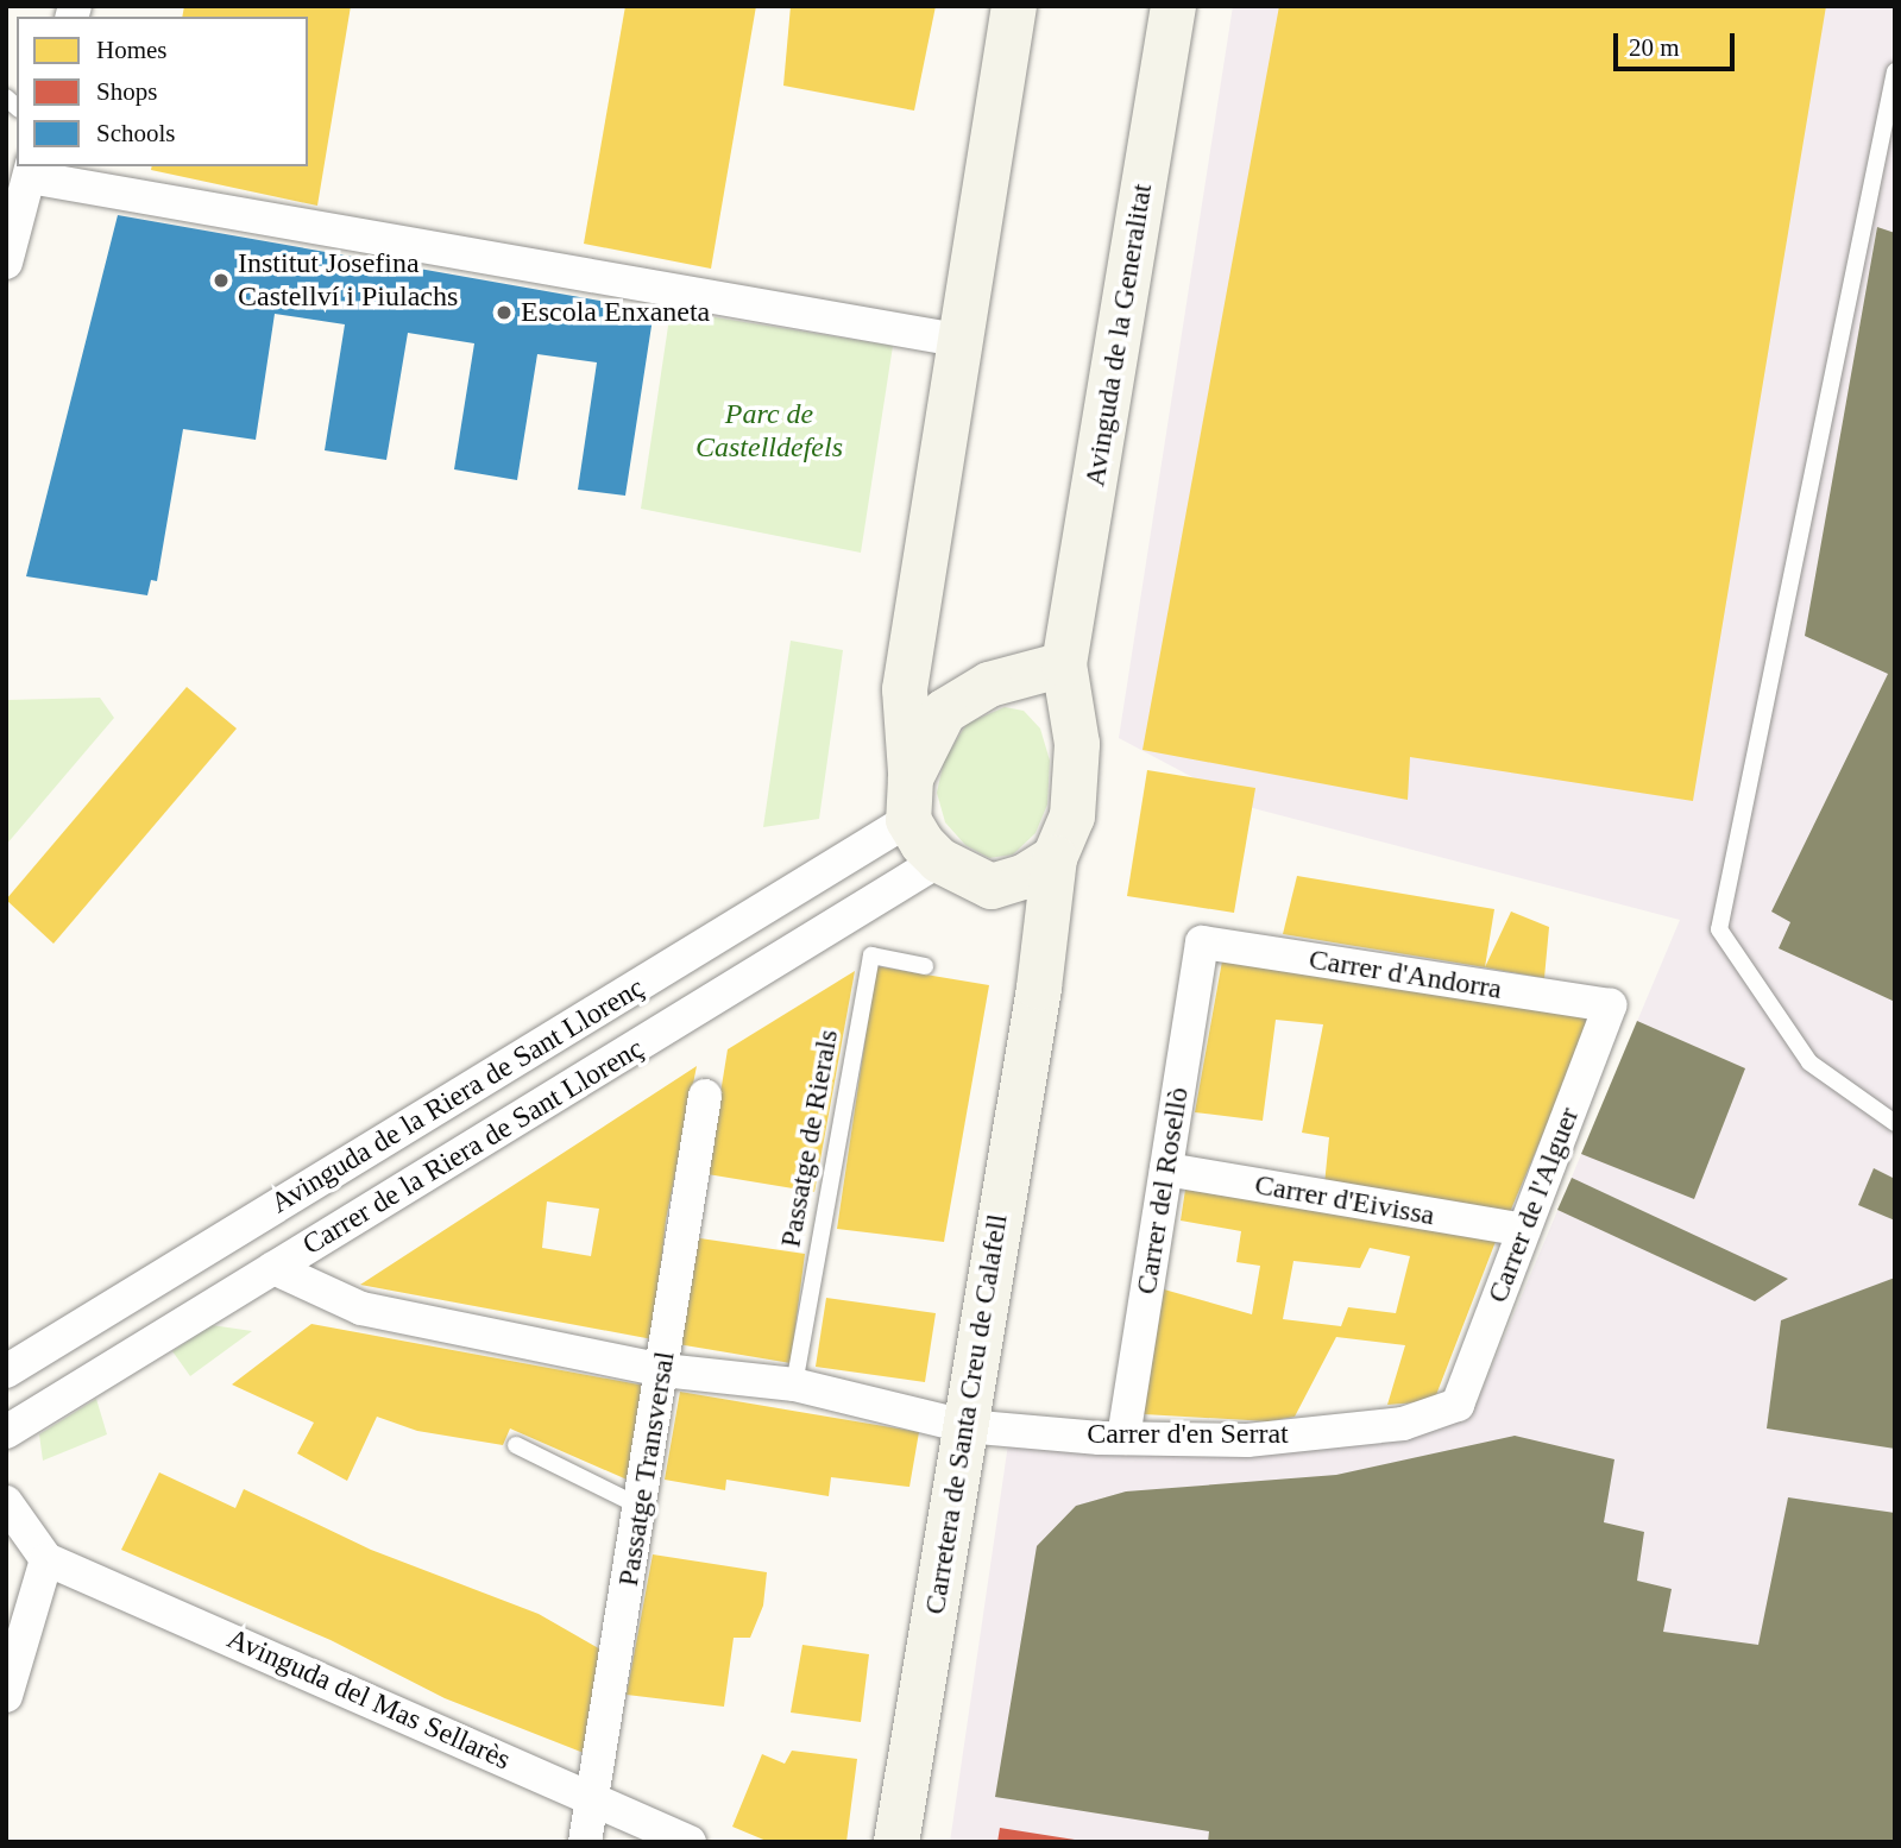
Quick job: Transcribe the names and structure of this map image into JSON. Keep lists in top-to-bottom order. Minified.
{"streets":{"street":["Avinguda de la Generalitat","Carrer d'Andorra","Avinguda de la Riera de Sant Llorenç","Carrer de la Riera de Sant Llorenç","Carrer del Rosellò","Carrer d'Eivissa","Carrer de l'Alguer","Carretera de Santa Creu de Calafell","Carrer d'en Serrat","Passatge Transversal","Avinguda del Mas Sellarès"],"lane":["Passatge de Rierals"]},"crossings":[["Avinguda de la Generalitat","Avinguda de la Riera de Sant Llorenç"],["Avinguda de la Generalitat","Carrer de la Riera de Sant Llorenç"],["Avinguda de la Generalitat","Carretera de Santa Creu de Calafell"],["Carrer d'Andorra","Carrer del Rosellò"],["Carrer d'Andorra","Carrer de l'Alguer"],["Avinguda de la Riera de Sant Llorenç","Carrer de la Riera de Sant Llorenç"],["Avinguda de la Riera de Sant Llorenç","Carretera de Santa Creu de Calafell"],["Passatge de Rierals","Carrer d'en Serrat"],["Carrer de la Riera de Sant Llorenç","Carretera de Santa Creu de Calafell"],["Carrer de la Riera de Sant Llorenç","Carrer d'en Serrat"],["Carrer del Rosellò","Carrer d'Eivissa"],["Carrer del Rosellò","Carrer d'en Serrat"],["Carrer d'Eivissa","Carrer de l'Alguer"],["Carrer de l'Alguer","Carrer d'en Serrat"],["Carretera de Santa Creu de Calafell","Carrer d'en Serrat"],["Carrer d'en Serrat","Passatge Transversal"],["Passatge Transversal","Avinguda del Mas Sellarès"]],"parks":["Parc de Castelldefels"],"places":["Institut Josefina Castellví i Piulachs","Escola Enxaneta"],"legend":["Homes","Shops","Schools"],"scale_bar":"20 m"}
